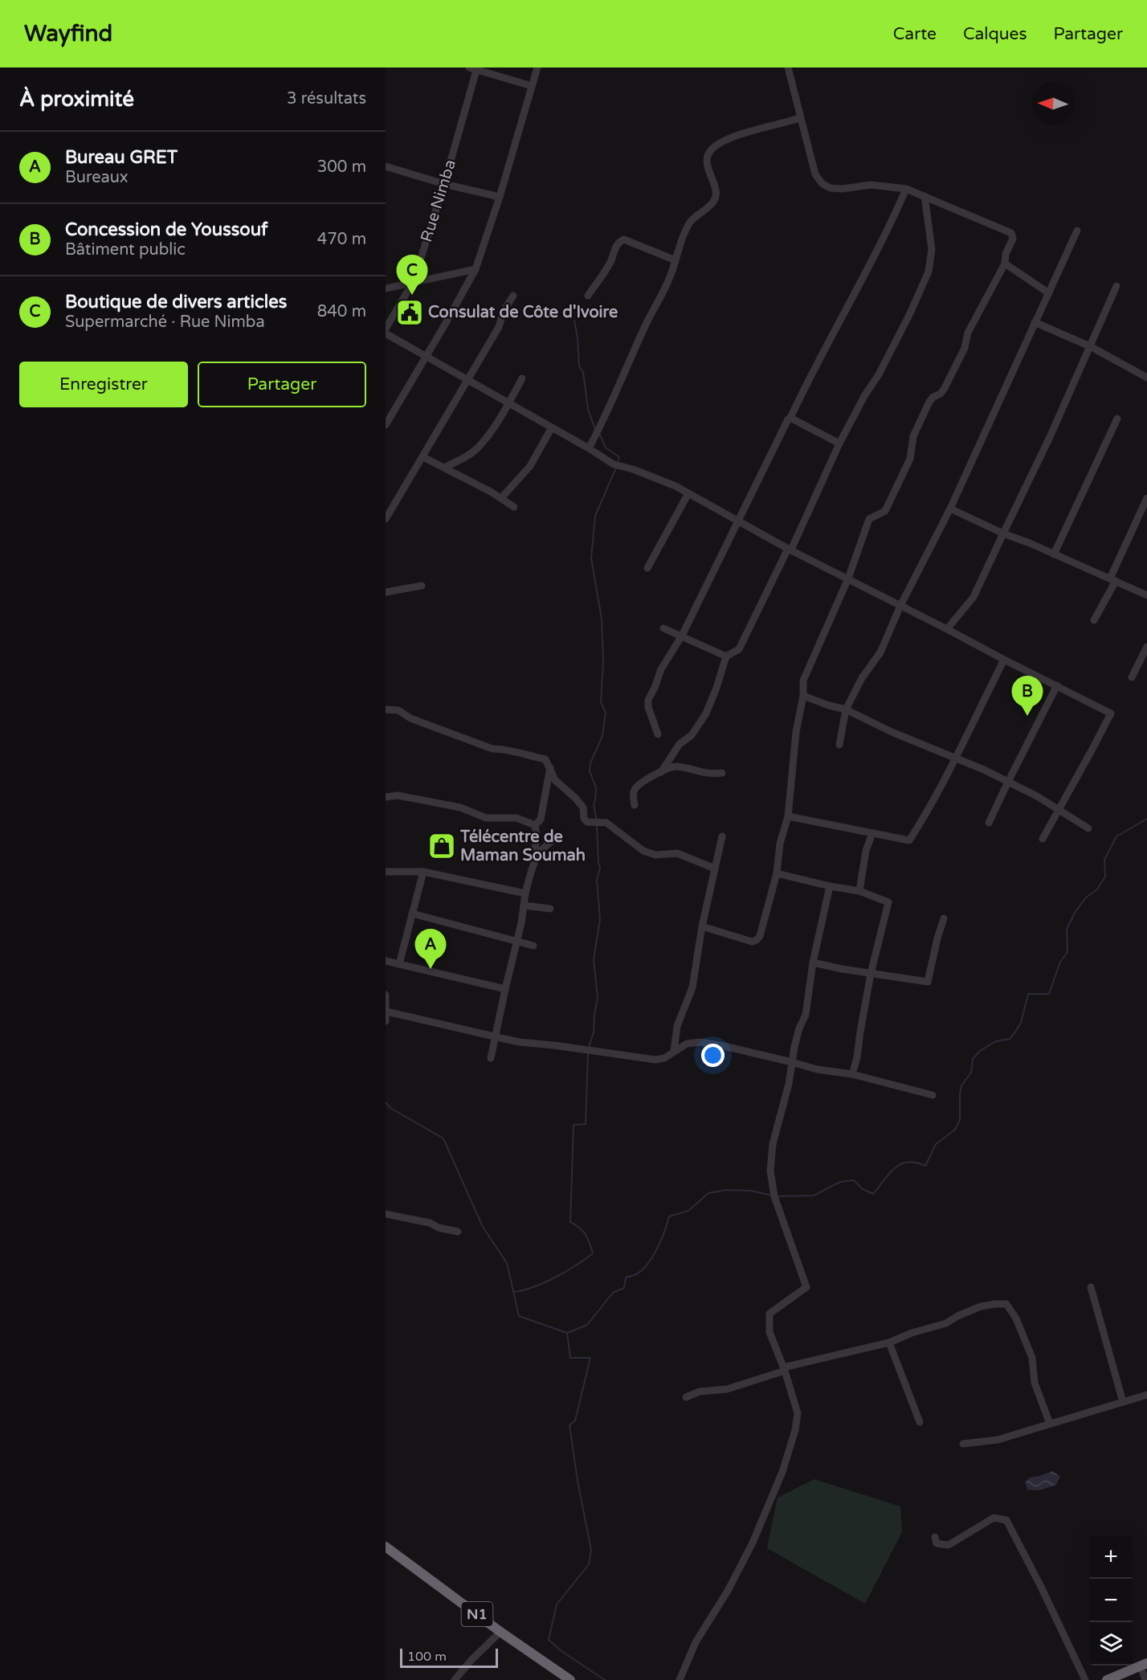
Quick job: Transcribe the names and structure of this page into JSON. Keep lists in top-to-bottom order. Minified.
{"streets":{"highway":["N1"],"street":["Rue Nimba"]},"places":{"public building":["Consulat de Côte d'Ivoire"],"shop":["Télécentre de Maman Soumah"]},"scale_bar":"100 m","north":"left","page":{"header":"Wayfind","nav":["Carte","Calques","Partager"],"heading":["À proximité","3 résultats"],"list":[{"mark":"A","name":"Bureau GRET","note":"Bureaux","value":"300 m"},{"mark":"B","name":"Concession de Youssouf","note":"Bâtiment public","value":"470 m"},{"mark":"C","name":"Boutique de divers articles","note":"Supermarché · Rue Nimba","value":"840 m"}],"pins":["C","B","A"],"buttons":["Enregistrer","Partager"],"map_buttons":["+","−"],"scale":"100 m"}}
